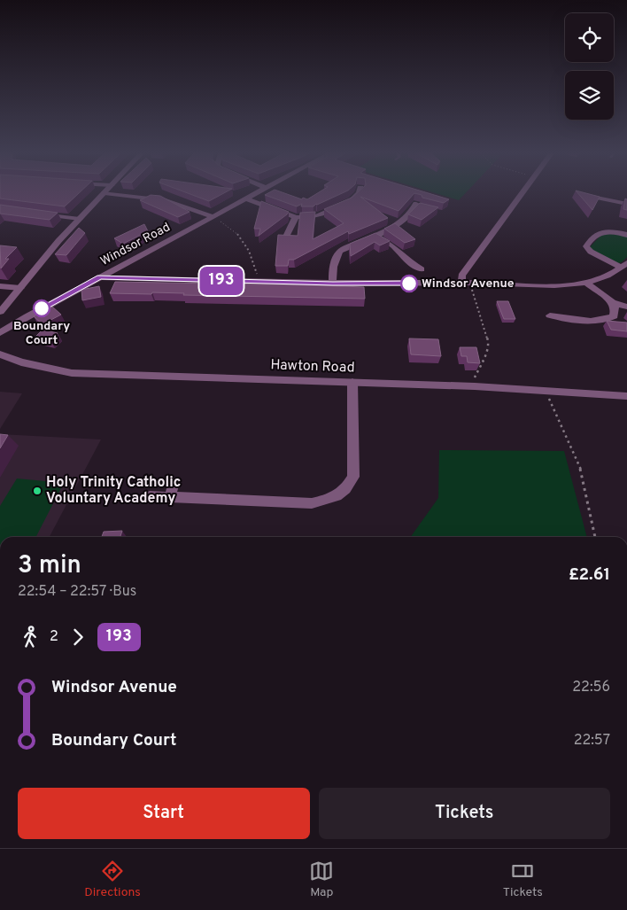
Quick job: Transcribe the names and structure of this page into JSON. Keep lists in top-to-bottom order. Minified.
{"streets":{"street":["Windsor Road","Hawton Road"]},"places":["Windsor Avenue","Boundary Court","Holy Trinity Catholic Voluntary Academy"],"lines":["bus line 193"],"page":{"on_map":"193","heading":["3 min","22:54 – 22:57 · Bus","£2.61"],"legs":["2","193"],"list":[{"name":"Windsor Avenue","value":"22:56"},{"name":"Boundary Court","value":"22:57"}],"buttons":["Start","Tickets"],"tabs":["Directions","Map","Tickets"]}}
